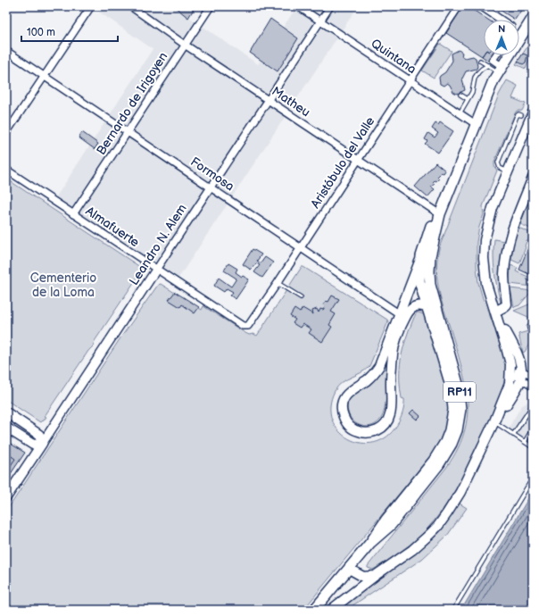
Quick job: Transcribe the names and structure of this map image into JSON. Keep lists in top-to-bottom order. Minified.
{"streets":{"main road":["Leandro N. Alem","RP11"],"street":["Quintana","Matheu","Bernardo de Irigoyen","Aristóbulo del Valle","Formosa","Almafuerte"]},"crossings":[["Quintana","Aristóbulo del Valle"],["Quintana","Leandro N. Alem"],["Quintana","RP11"],["Matheu","Bernardo de Irigoyen"],["Matheu","Aristóbulo del Valle"],["Matheu","Leandro N. Alem"],["Matheu","RP11"],["Bernardo de Irigoyen","Formosa"],["Bernardo de Irigoyen","Almafuerte"],["Aristóbulo del Valle","Formosa"],["Aristóbulo del Valle","Almafuerte"],["Formosa","Leandro N. Alem"],["Almafuerte","Leandro N. Alem"]],"parks":["Cementerio de la Loma"],"scale_bar":"100 m","north":"top"}
